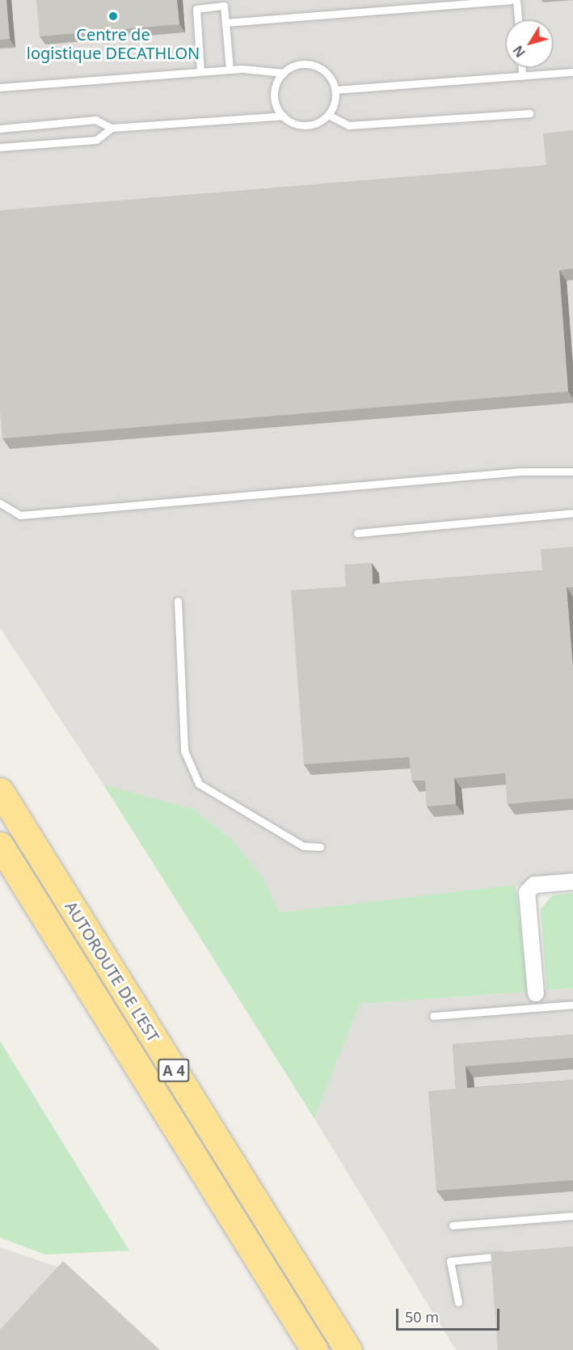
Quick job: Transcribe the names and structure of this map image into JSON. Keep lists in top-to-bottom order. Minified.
{"streets":{"highway":["AUTOROUTE DE L’EST","A 4"]},"places":["Centre de logistique DECATHLON"],"scale_bar":"50 m","north":"bottom left"}
